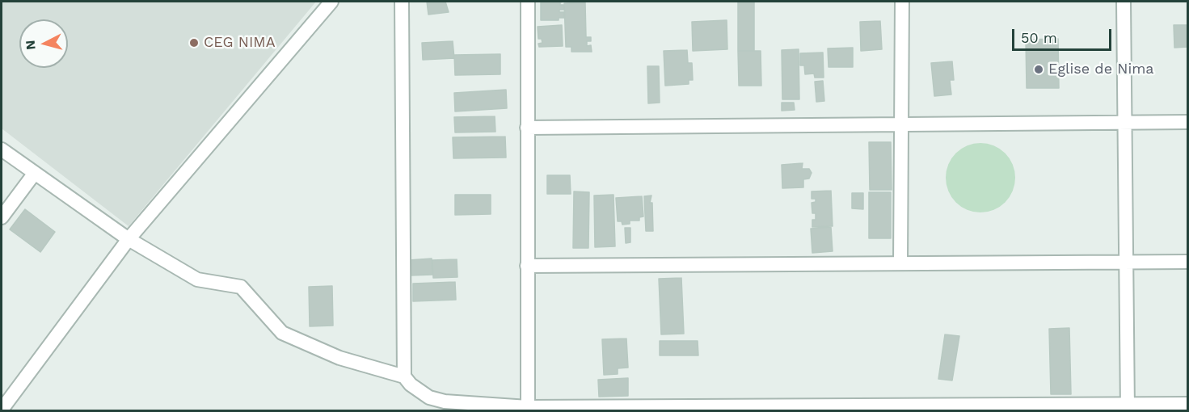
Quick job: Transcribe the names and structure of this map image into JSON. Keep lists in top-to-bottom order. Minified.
{"places":["CEG NIMA","Eglise de Nima"],"scale_bar":"50 m","north":"left"}
